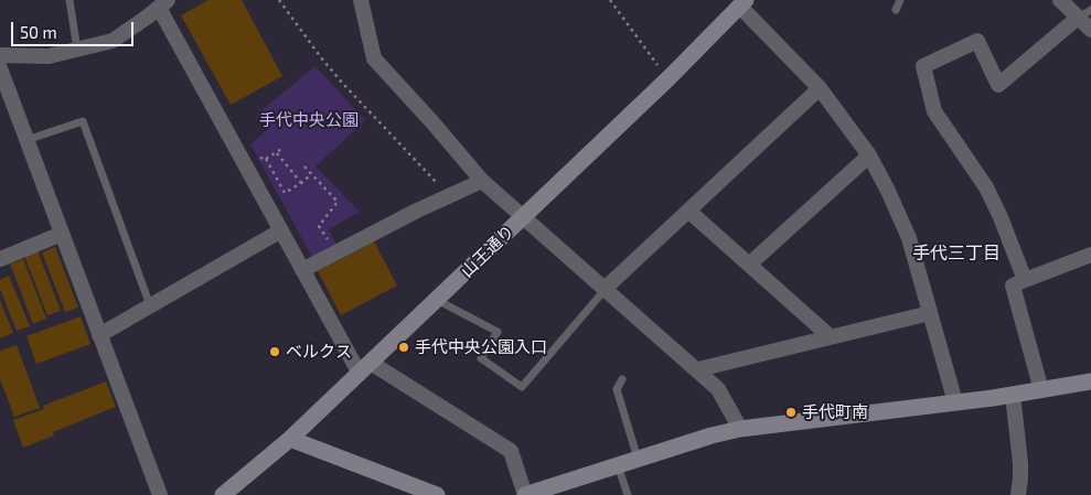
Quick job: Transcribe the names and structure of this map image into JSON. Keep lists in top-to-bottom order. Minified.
{"streets":{"street":["山王通り"]},"districts":["手代三丁目"],"parks":["手代中央公園"],"places":["手代中央公園入口","ベルクス","手代町南"],"scale_bar":"50 m"}
